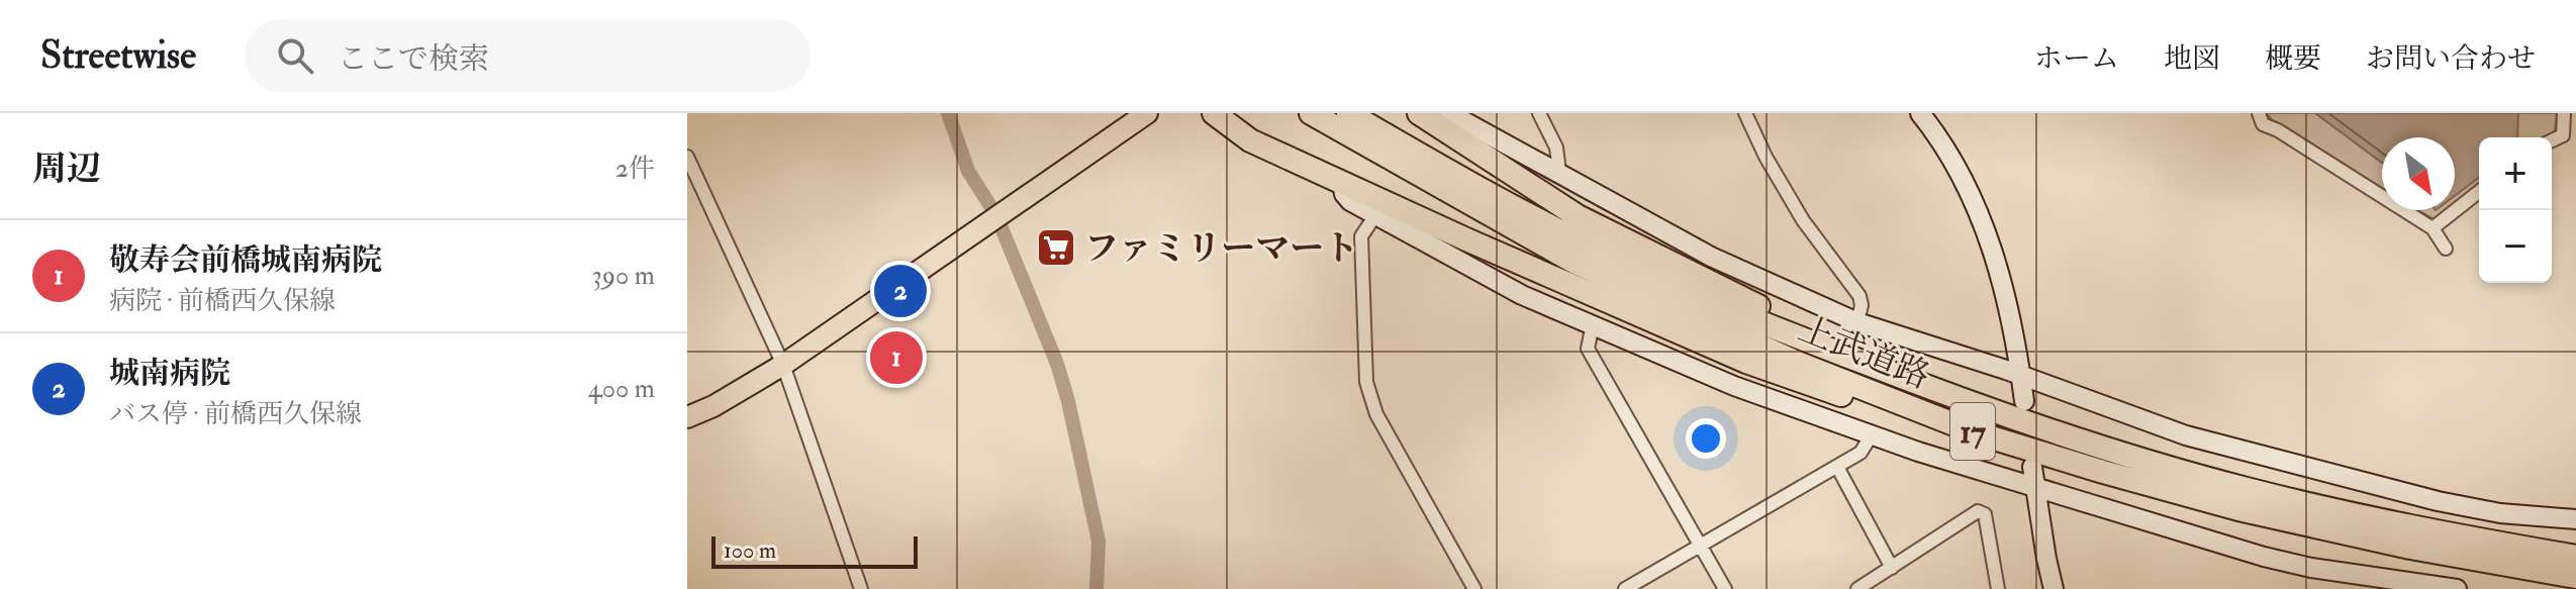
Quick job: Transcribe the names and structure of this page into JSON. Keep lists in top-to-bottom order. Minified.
{"streets":{"highway":["上武道路","17"]},"places":{"supermarket":["ファミリーマート"]},"scale_bar":"100 m","north":"bottom right","page":{"header":"Streetwise","search":"ここで検索","nav":["ホーム","地図","概要","お問い合わせ"],"heading":["周辺","2件"],"map_buttons":["+","−"],"list":[{"mark":"1","name":"敬寿会前橋城南病院","note":"病院 · 前橋西久保線","value":"390 m"},{"mark":"2","name":"城南病院","note":"バス停 · 前橋西久保線","value":"400 m"}],"pins":["2","1"],"scale":"100 m"}}
